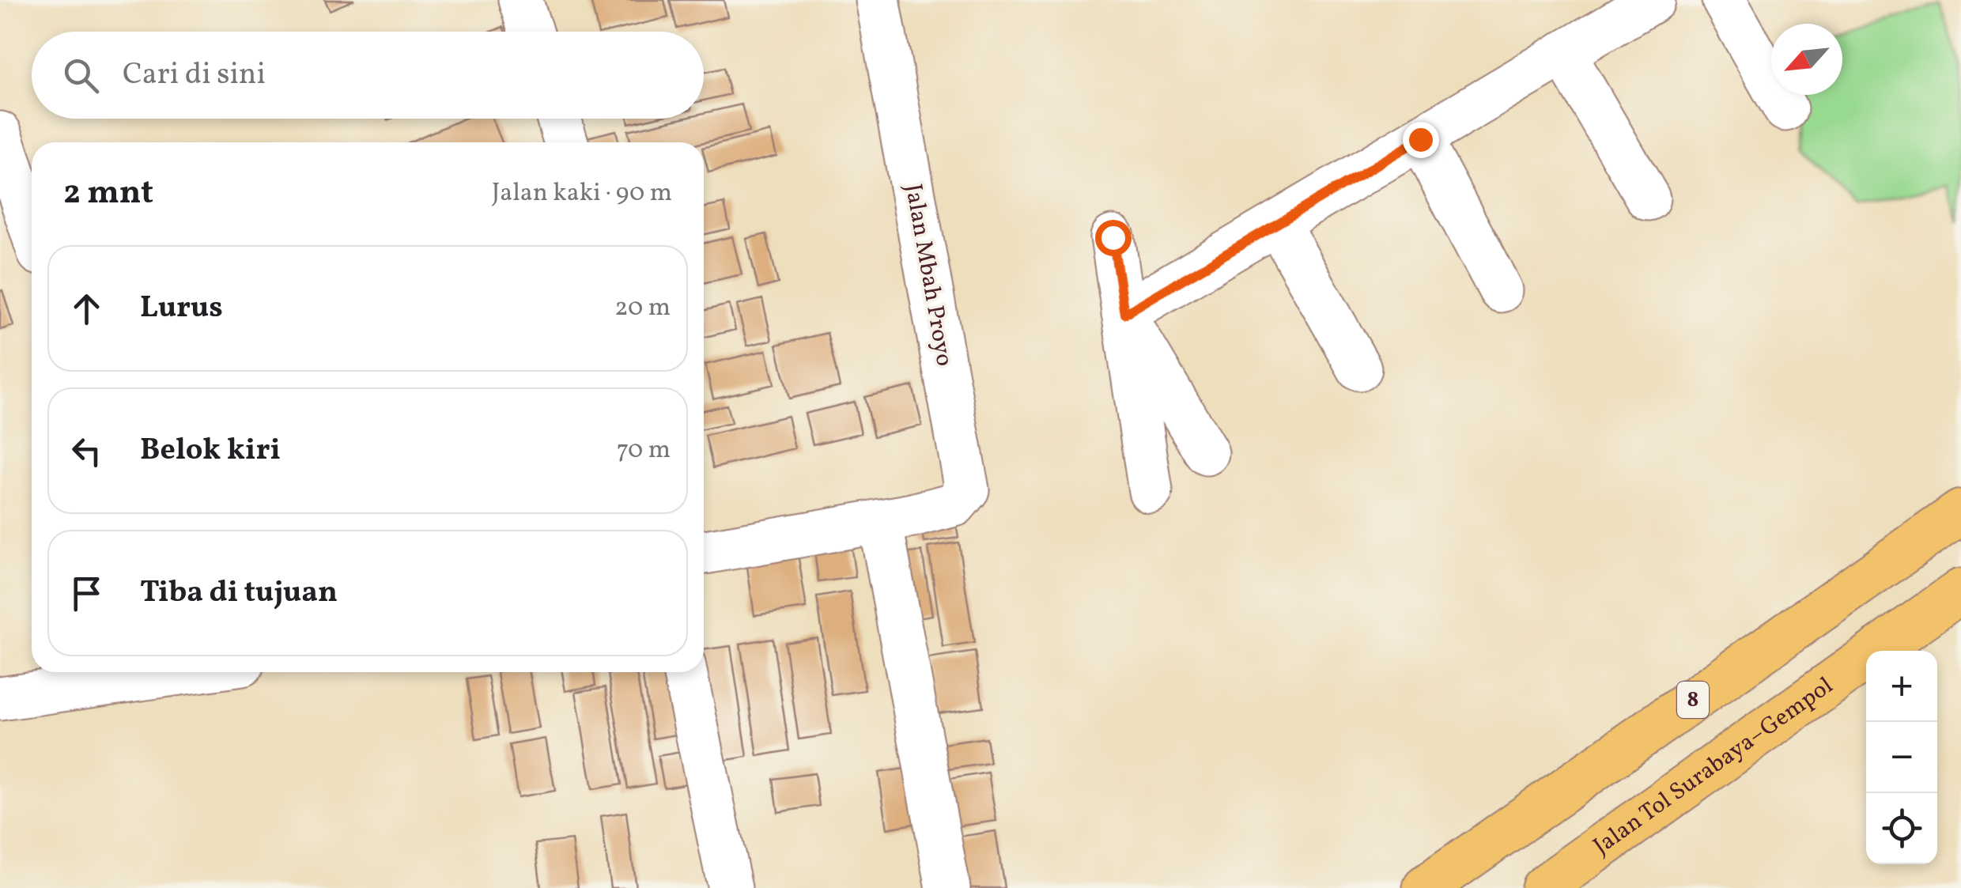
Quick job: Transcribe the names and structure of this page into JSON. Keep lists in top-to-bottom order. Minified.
{"streets":{"highway":["8","Jalan Tol Surabaya–Gempol"],"street":["Jalan Mbah Proyo"]},"north":"bottom left","page":{"search":"Cari di sini","heading":["2 mnt","Jalan kaki · 90 m"],"list":[["Lurus","20 m"],["Belok kiri","70 m"],"Tiba di tujuan"],"map_buttons":["+","−"]}}
